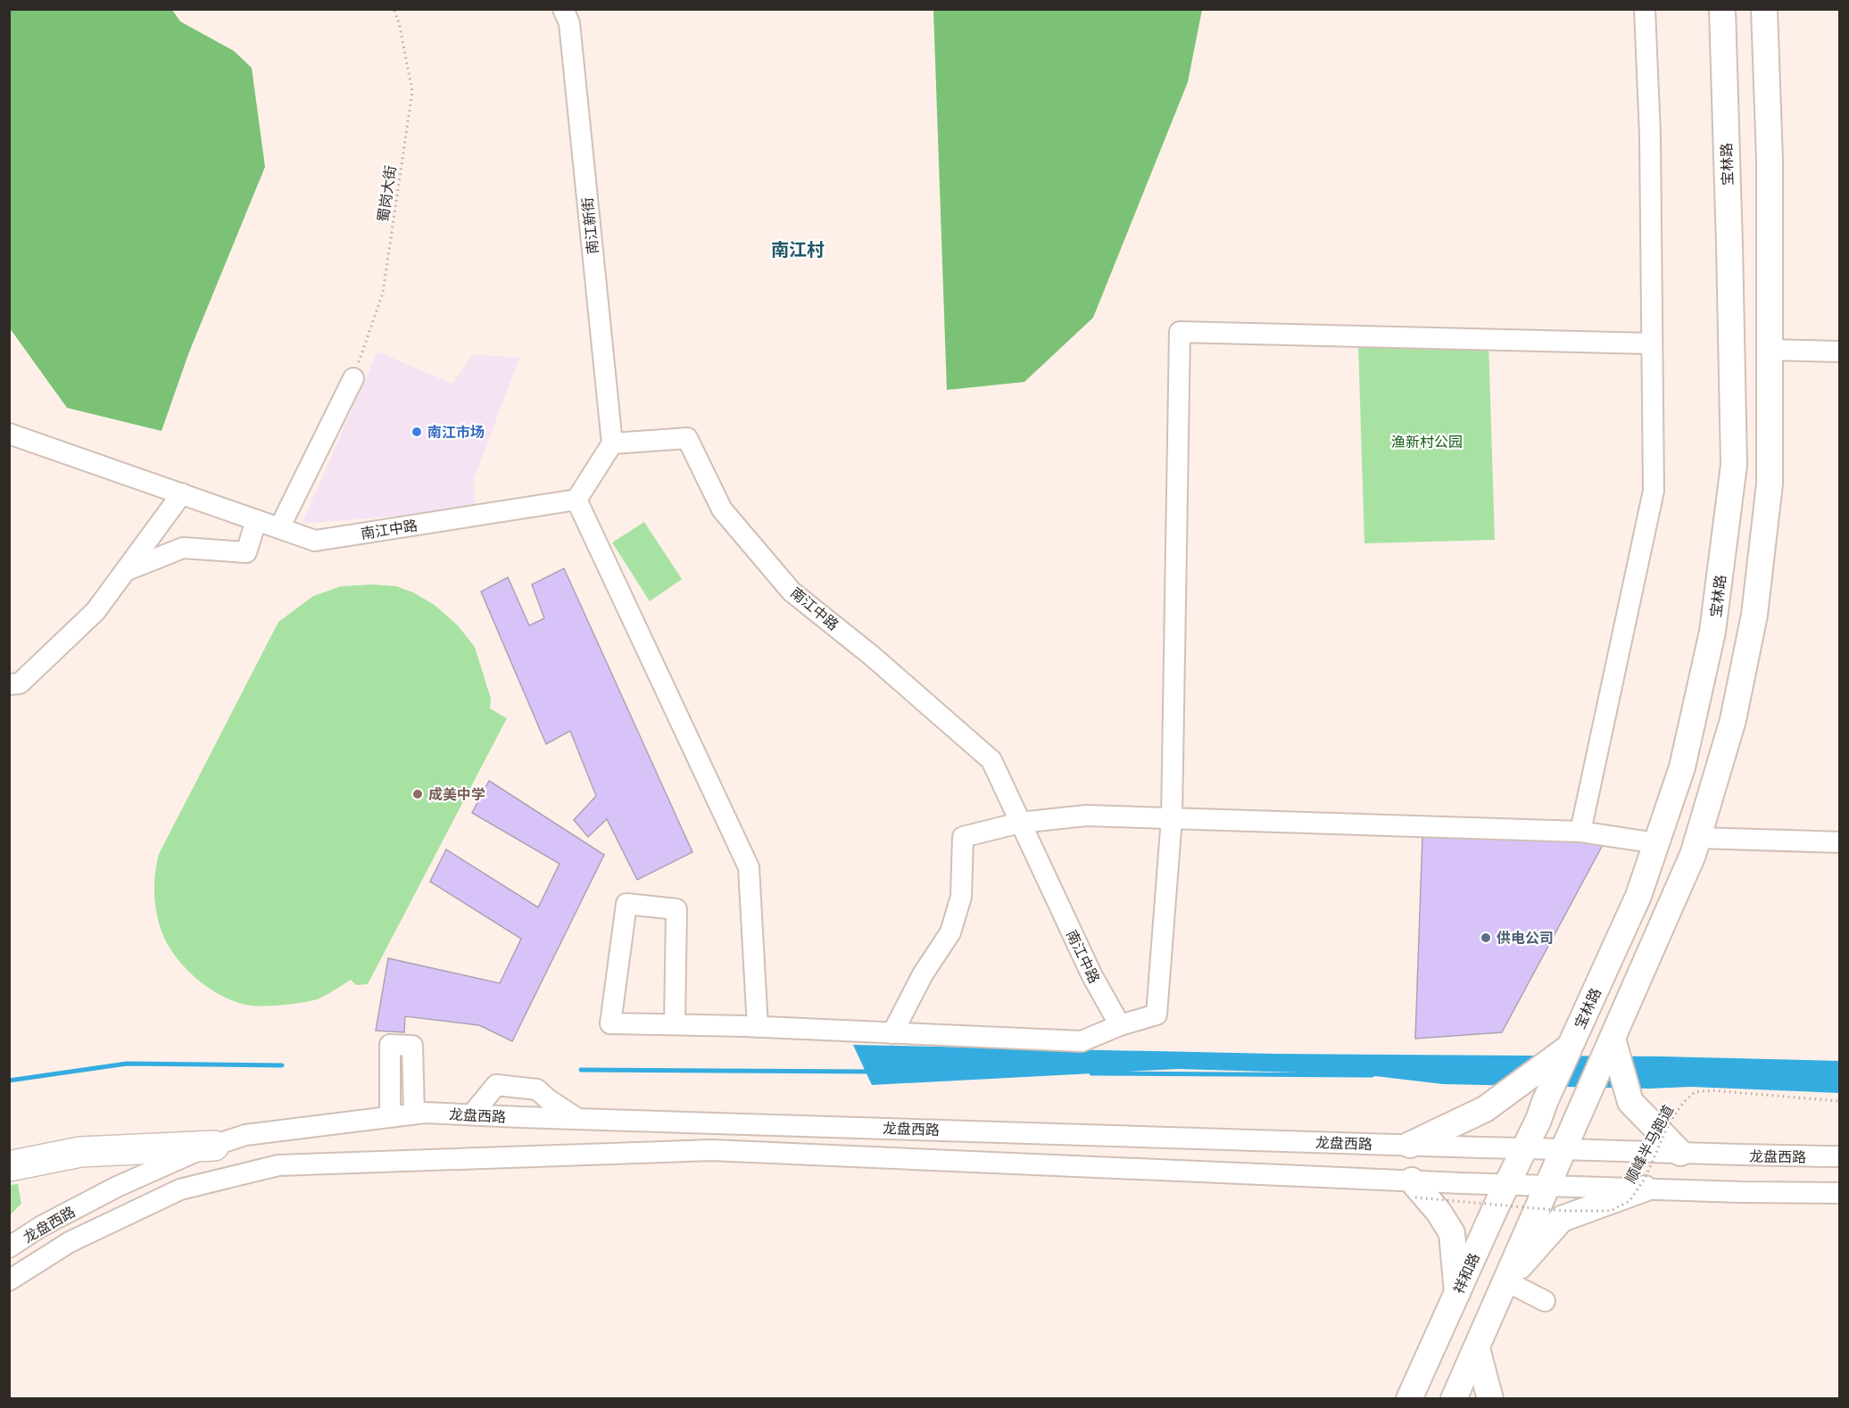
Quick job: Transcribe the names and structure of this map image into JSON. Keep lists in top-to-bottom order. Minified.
{"streets":{"main road":["宝林路","祥和路"],"street":["南江新街","南江中路","龙盘西路"],"path":["蜀岗大街","顺峰半马跑道"]},"crossings":[["宝林路","龙盘西路"],["宝林路","祥和路"],["南江新街","南江中路"],["龙盘西路","顺峰半马跑道"],["龙盘西路","祥和路"]],"districts":["南江村"],"parks":["渔新村公园"],"places":["南江市场","成美中学","供电公司"]}
